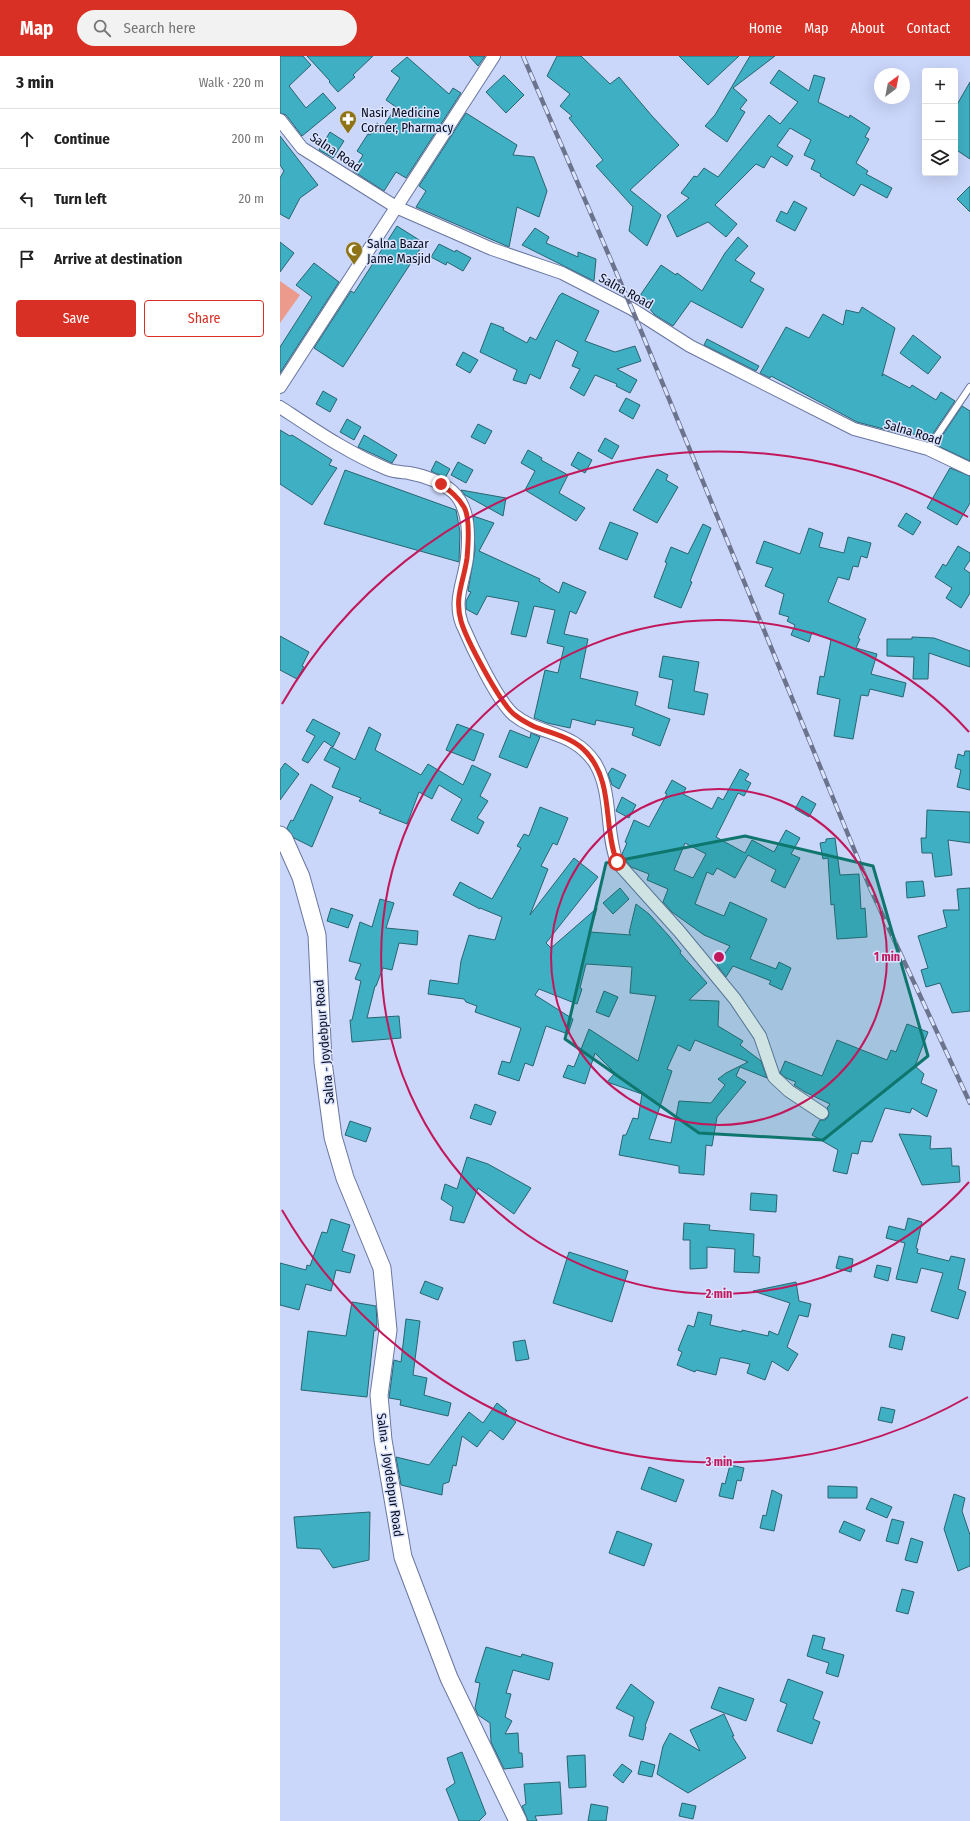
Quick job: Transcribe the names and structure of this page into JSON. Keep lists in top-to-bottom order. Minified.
{"streets":{"main road":["Salna - Joydebpur Road"],"street":["Salna Road"]},"places":{"pharmacy":["Nasir Medicine Corner, Pharmacy"],"mosque":["Salna Bazar Jame Masjid"]},"north":"top right","page":{"header":"Map","search":"Search here","nav":["Home","Map","About","Contact"],"heading":["3 min","Walk · 220 m"],"map_buttons":["+","−"],"list":[["Continue","200 m"],["Turn left","20 m"],"Arrive at destination"],"buttons":["Save","Share"]},"rings":["1 min","2 min","3 min"]}
